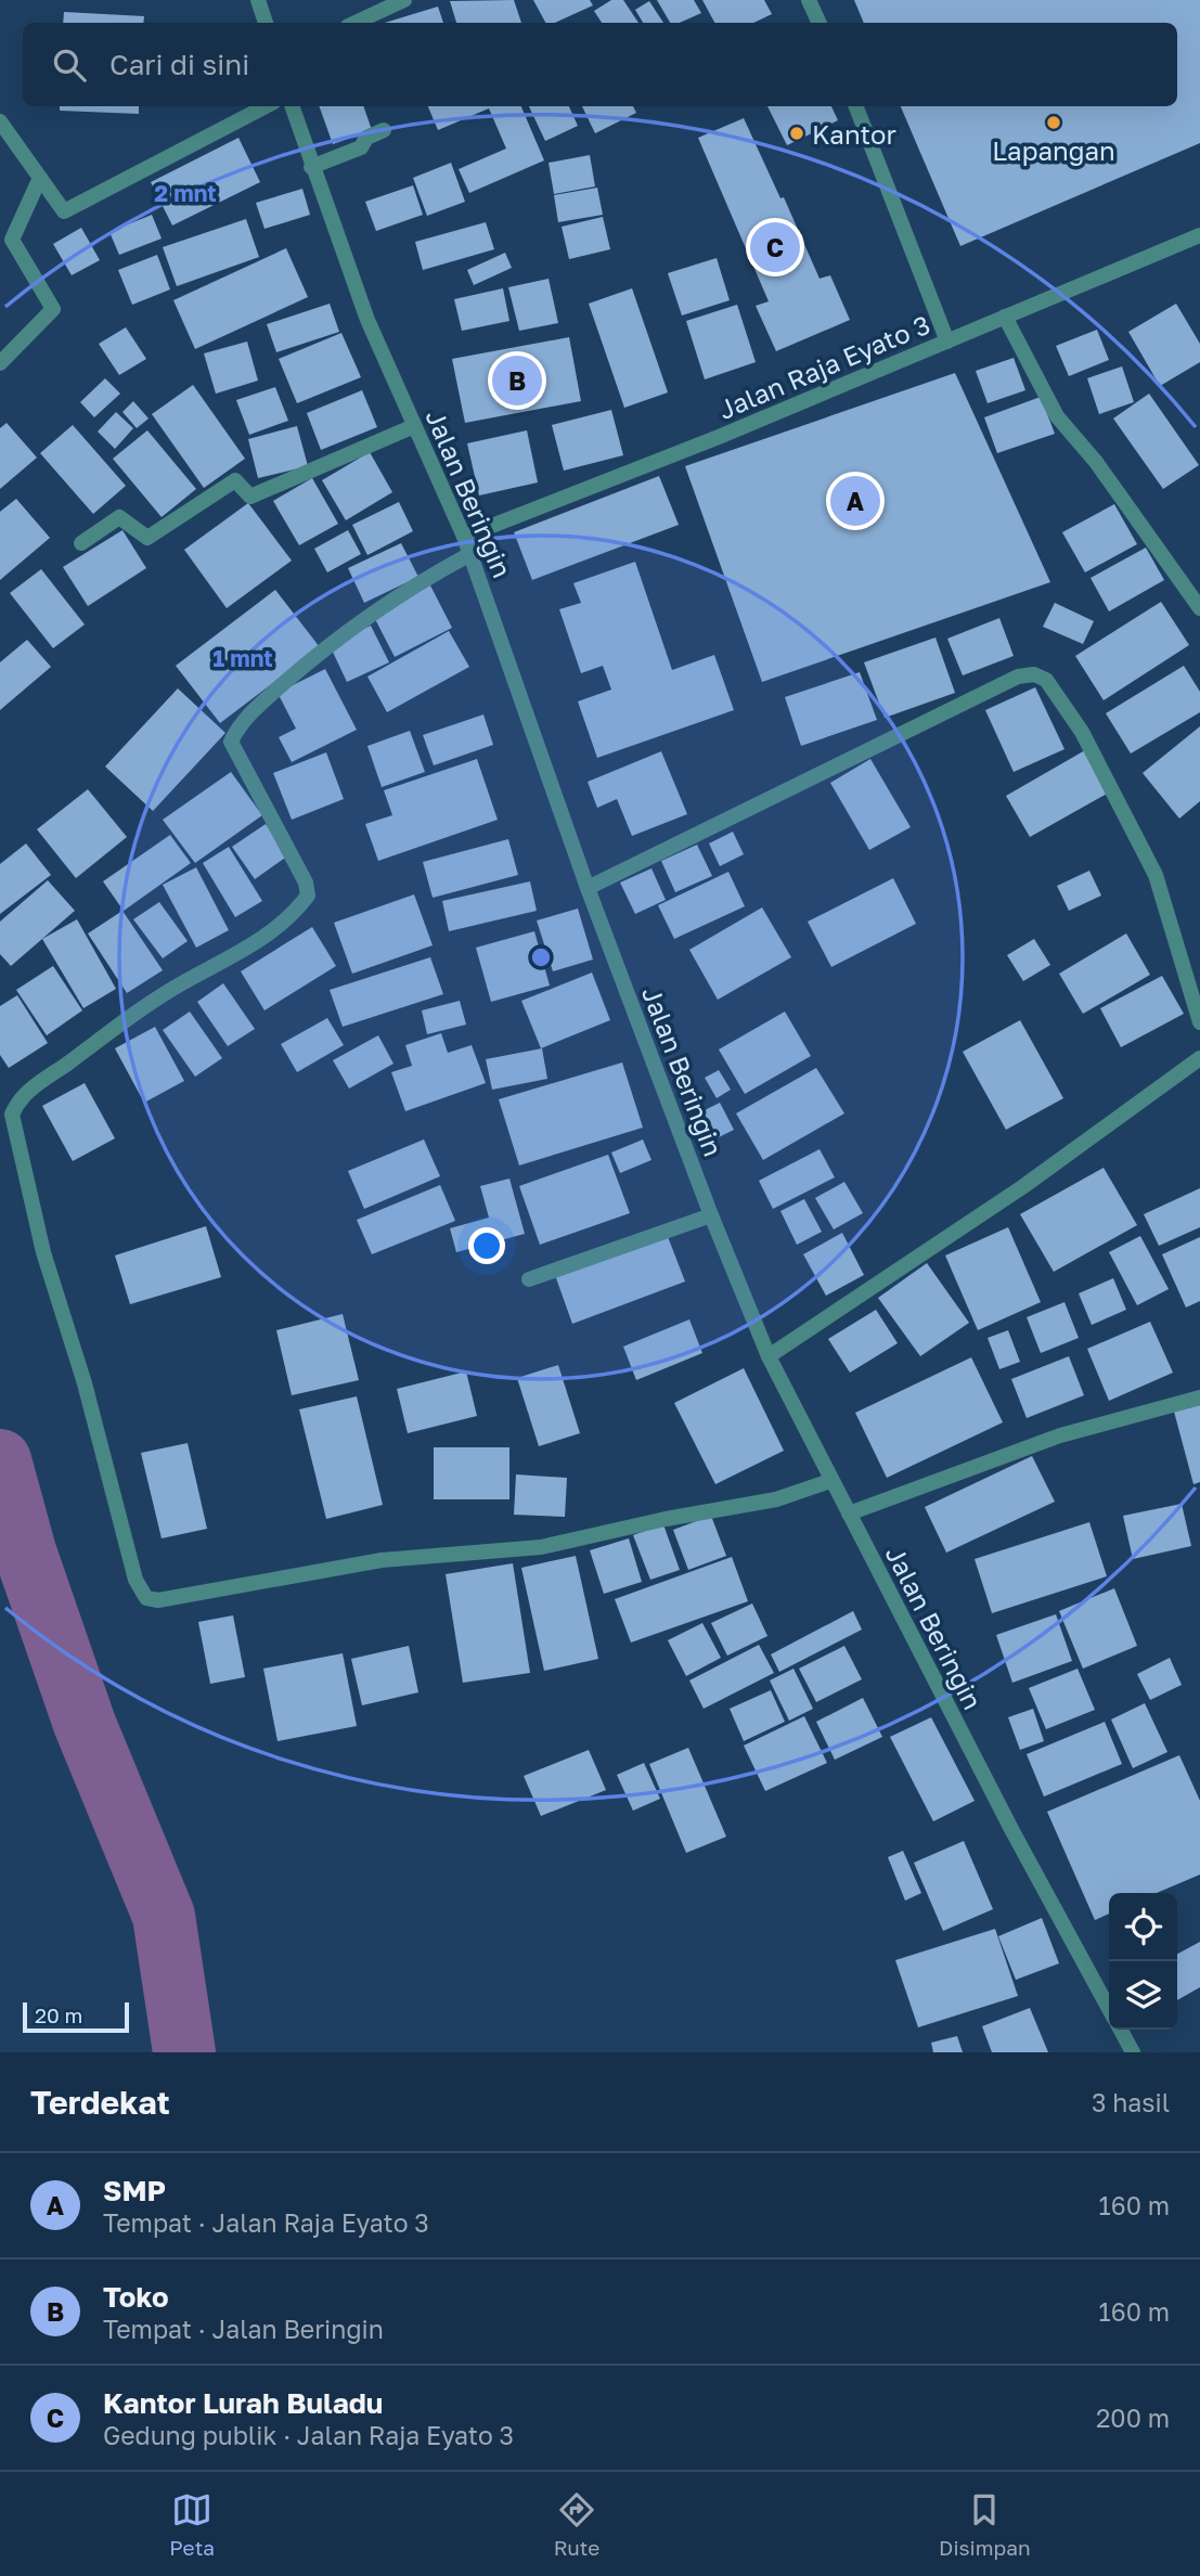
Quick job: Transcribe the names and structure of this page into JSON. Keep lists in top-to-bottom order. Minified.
{"streets":{"street":["Jalan Raja Eyato 3","Jalan Beringin"]},"crossings":[["Jalan Raja Eyato 3","Jalan Beringin"]],"places":["Lapangan","Kantor"],"scale_bar":"20 m","page":{"search":"Cari di sini","pins":["C","B","A"],"scale":"20 m","heading":["Terdekat","3 hasil"],"list":[{"mark":"A","name":"SMP","note":"Tempat · Jalan Raja Eyato 3","value":"160 m"},{"mark":"B","name":"Toko","note":"Tempat · Jalan Beringin","value":"160 m"},{"mark":"C","name":"Kantor Lurah Buladu","note":"Gedung publik · Jalan Raja Eyato 3","value":"200 m"}],"nav":["Peta","Rute","Disimpan"]},"rings":["2 mnt","1 mnt"]}
